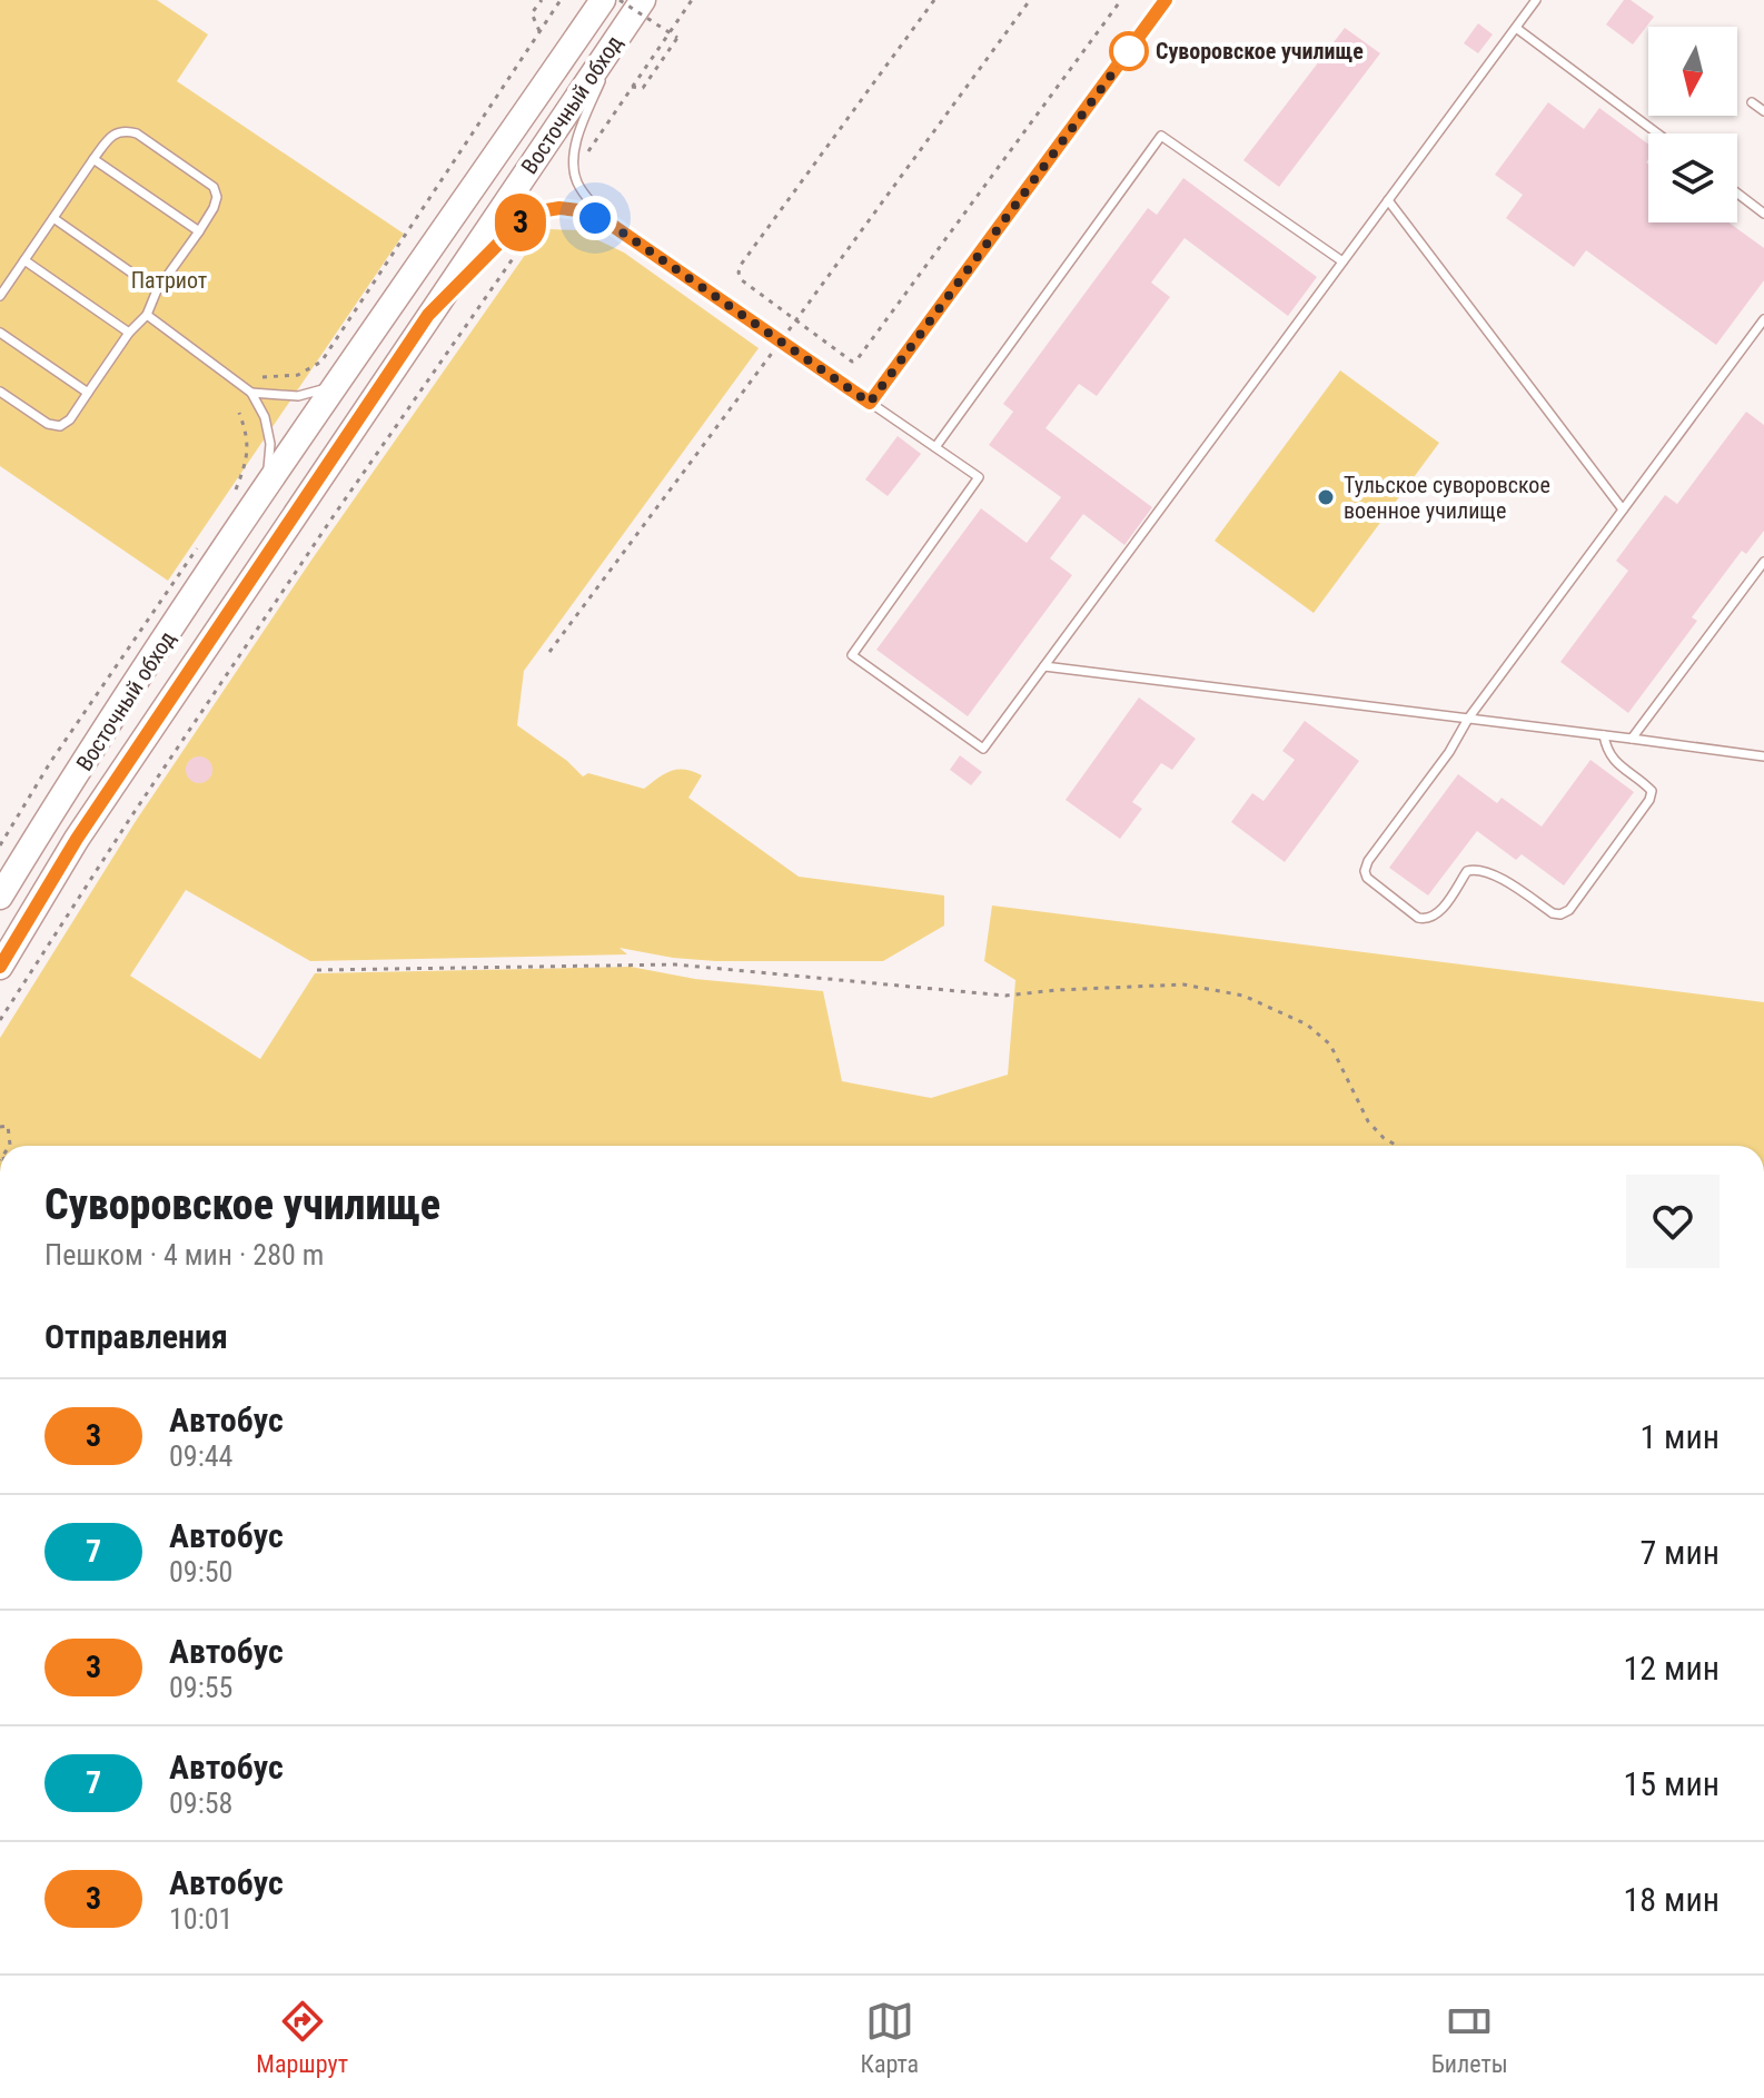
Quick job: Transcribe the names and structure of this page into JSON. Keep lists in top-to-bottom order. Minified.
{"streets":{"main road":["Восточный обход"]},"parks":["Патриот"],"places":["Суворовское училище","Тульское суворовское военное училище"],"lines":["bus line 3"],"north":"bottom","page":{"on_map":"3","heading":[["Суворовское училище","Пешком · 4 мин · 280 m"],"Отправления"],"list":[{"mark":"3","name":"Автобус","note":"09:44","value":"1 мин"},{"mark":"7","name":"Автобус","note":"09:50","value":"7 мин"},{"mark":"3","name":"Автобус","note":"09:55","value":"12 мин"},{"mark":"7","name":"Автобус","note":"09:58","value":"15 мин"},{"mark":"3","name":"Автобус","note":"10:01","value":"18 мин"}],"tabs":["Маршрут","Карта","Билеты"]}}
